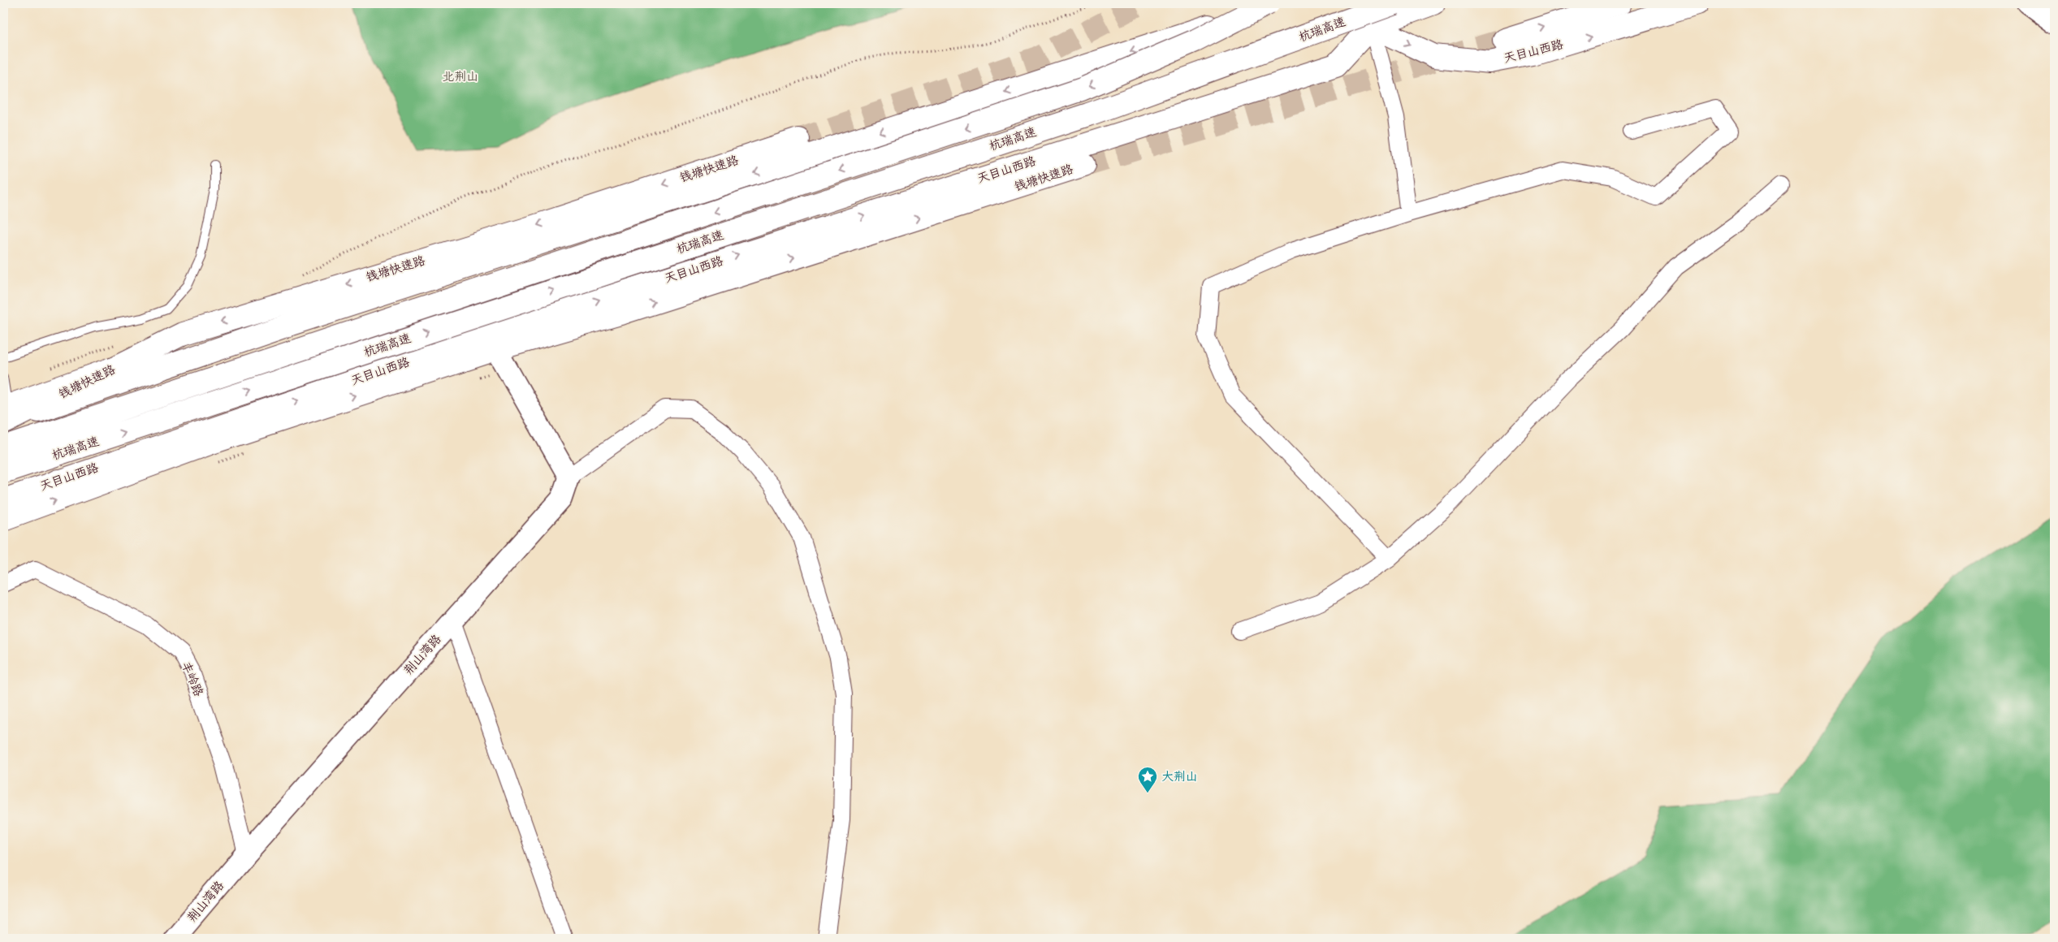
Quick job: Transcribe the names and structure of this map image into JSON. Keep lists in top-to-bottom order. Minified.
{"streets":{"main road":["杭瑞高速","天目山西路","钱塘快速路"],"street":["荆山湾路","丰岭路"]},"crossings":[["天目山西路","钱塘快速路"],["荆山湾路","丰岭路"]],"parks":["北荆山"],"places":{"place":["大荆山"]}}
